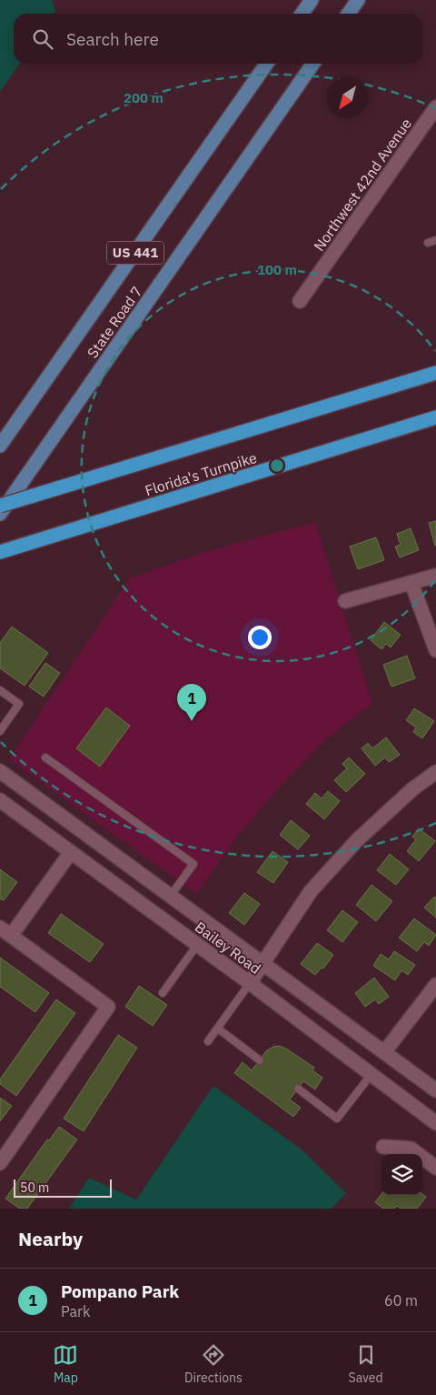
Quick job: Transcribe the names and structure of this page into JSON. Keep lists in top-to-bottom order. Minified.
{"streets":{"highway":["Florida's Turnpike"],"main road":["US 441","State Road 7"],"street":["Northwest 42nd Avenue","Bailey Road"]},"scale_bar":"50 m","north":"bottom left","page":{"search":"Search here","pins":"1","scale":"50 m","heading":"Nearby","list":[{"mark":"1","name":"Pompano Park","note":"Park","value":"60 m"}],"nav":["Map","Directions","Saved"]},"rings":["200 m","100 m"]}
